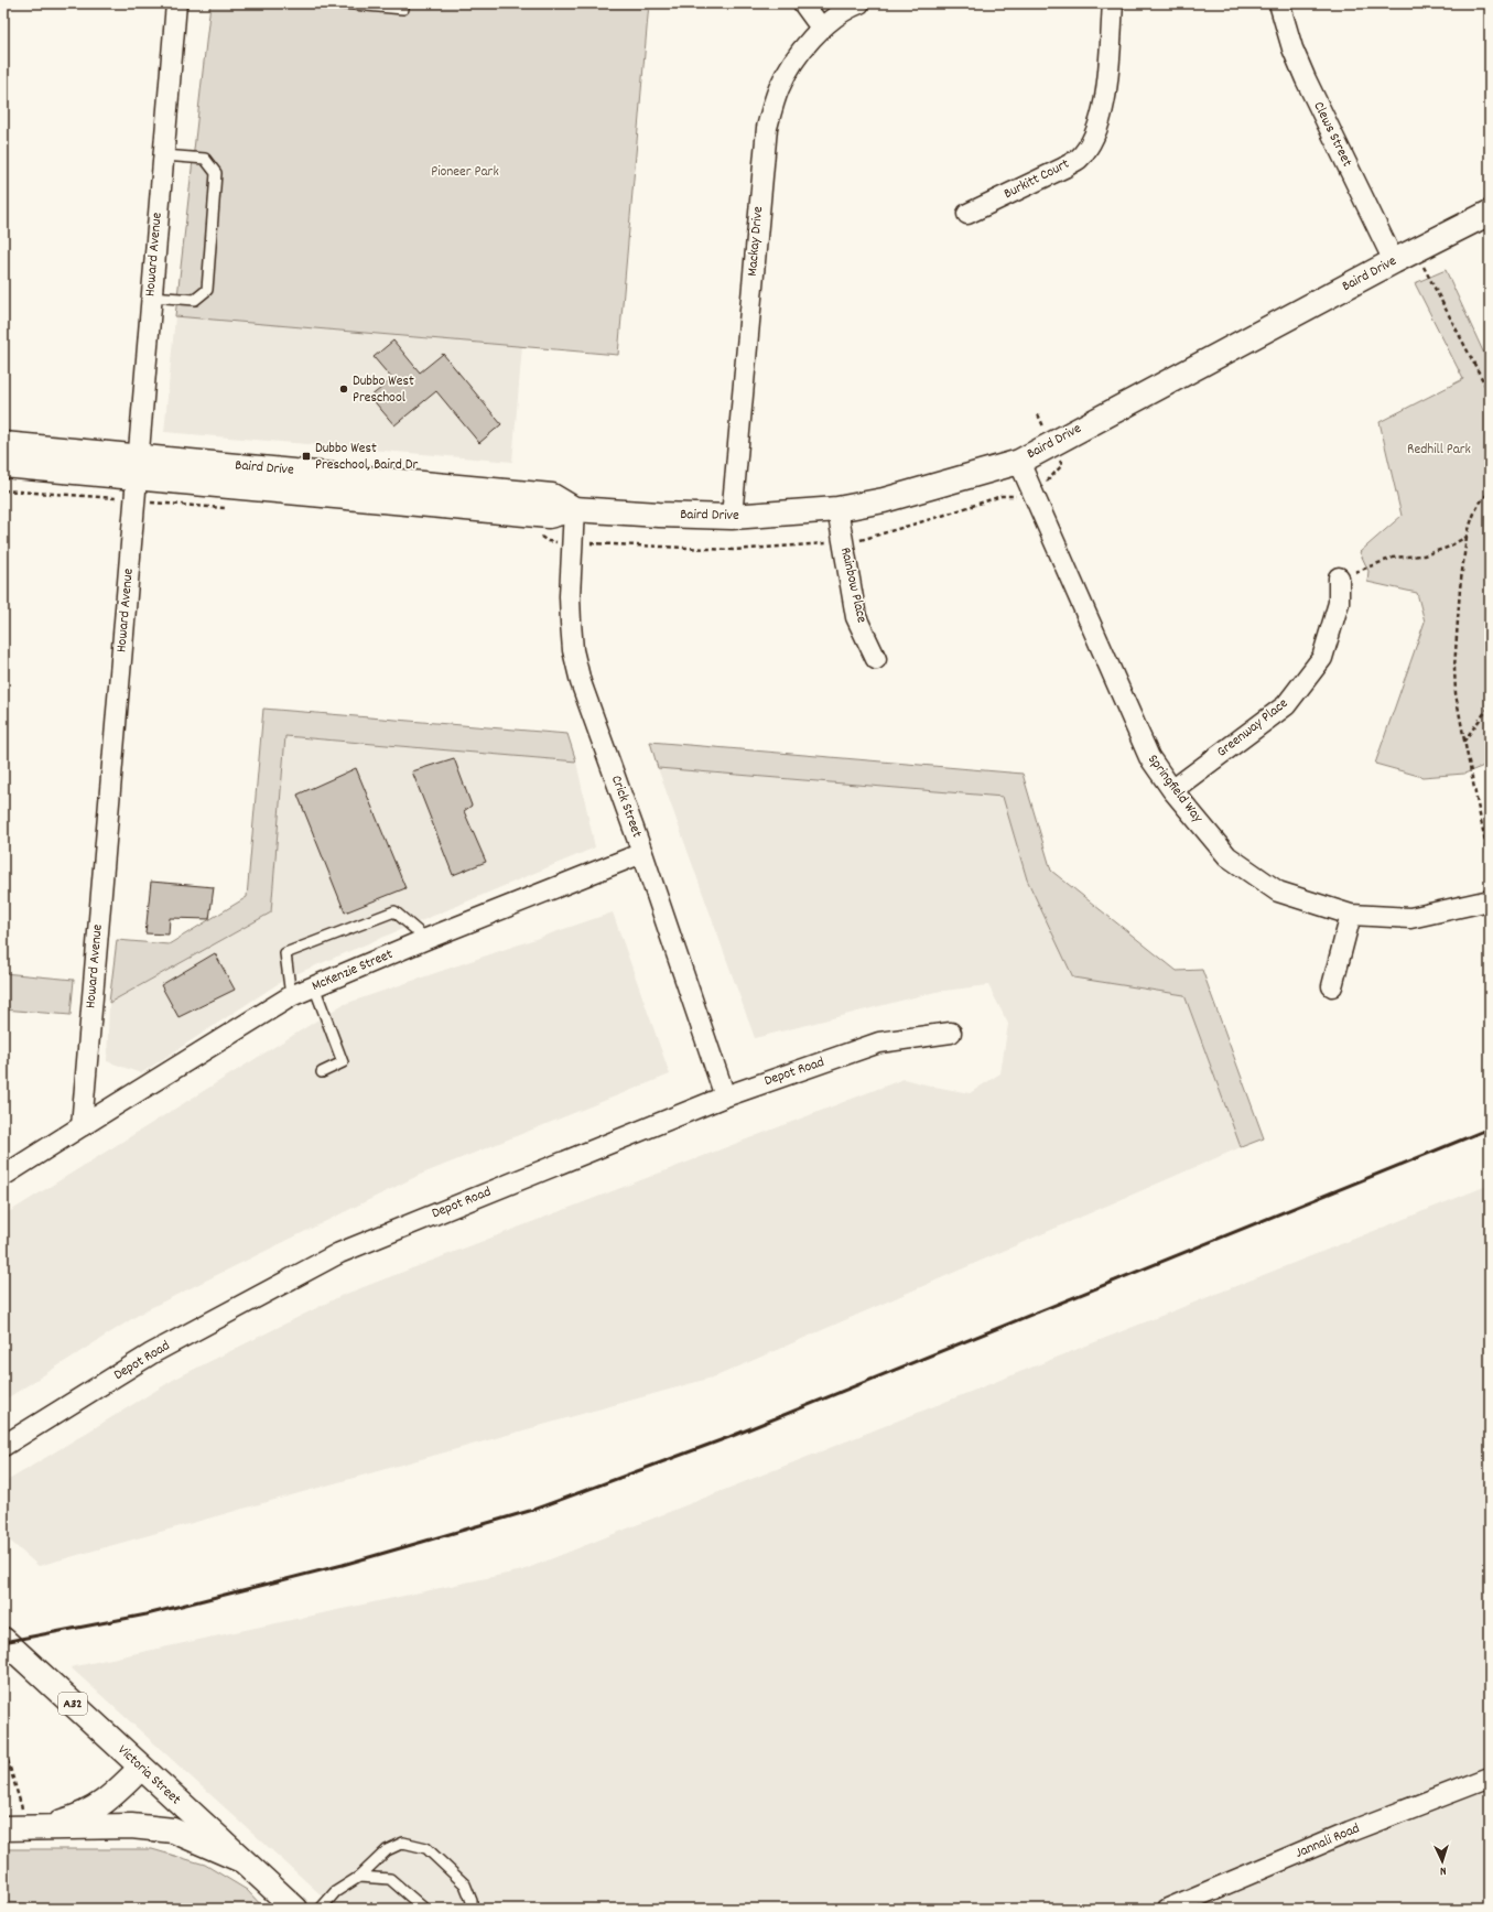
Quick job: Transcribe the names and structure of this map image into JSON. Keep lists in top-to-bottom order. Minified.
{"streets":{"main road":["Baird Drive","A32","Victoria Street"],"street":["Clews Street","Burkitt Court","Mackay Drive","Howard Avenue","Rainbow Place","Greenway Place","Springfield Way","Crick Street","McKenzie Street","Depot Road","Jannali Road"]},"crossings":[["Clews Street","Baird Drive"],["Mackay Drive","Baird Drive"],["Howard Avenue","Baird Drive"],["Howard Avenue","McKenzie Street"],["Baird Drive","Rainbow Place"],["Baird Drive","Springfield Way"],["Baird Drive","Crick Street"],["Greenway Place","Springfield Way"],["Crick Street","McKenzie Street"],["Crick Street","Depot Road"]],"parks":["Pioneer Park","Redhill Park"],"places":{"other":["Dubbo West Preschool"],"transit":["Dubbo West Preschool, Baird Dr"]},"north":"bottom"}
